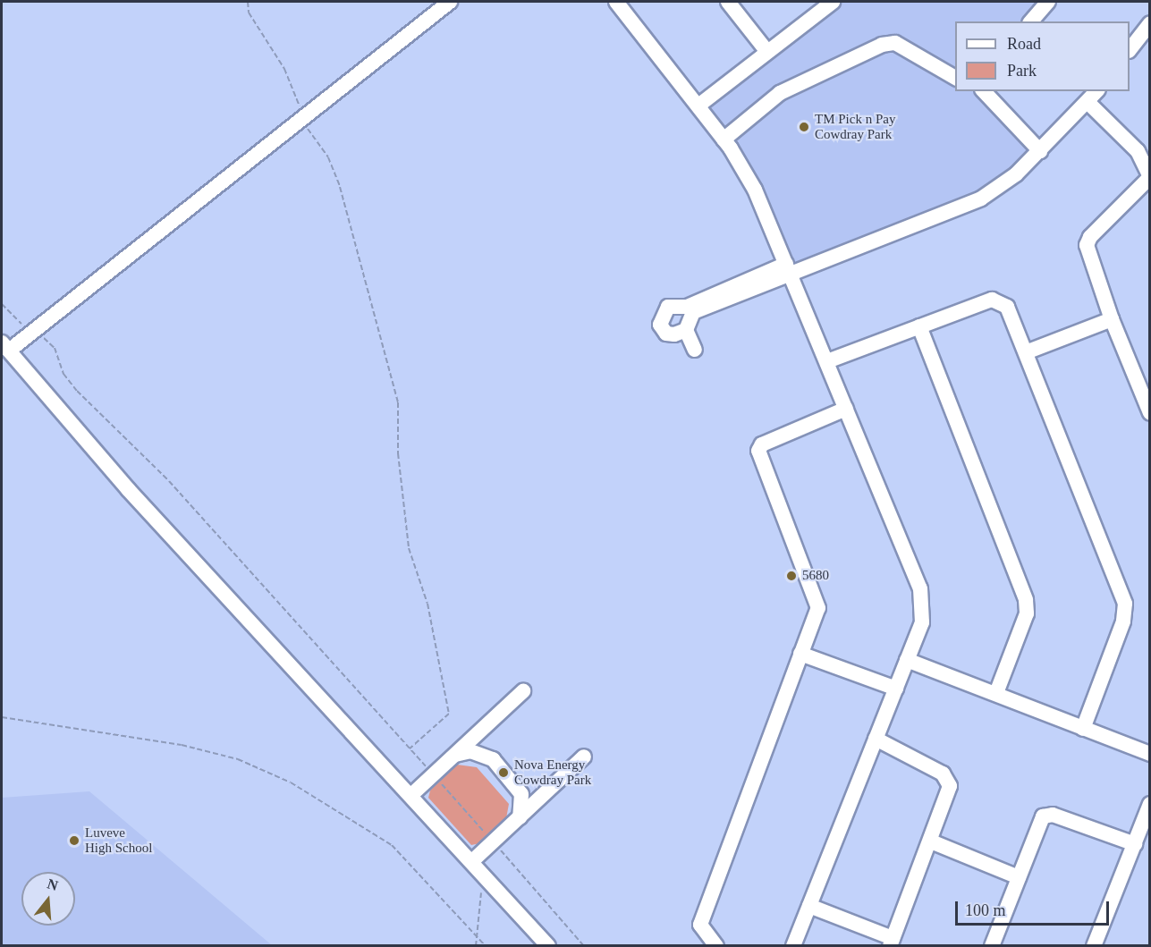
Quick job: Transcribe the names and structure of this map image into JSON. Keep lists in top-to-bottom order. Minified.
{"places":["TM Pick n Pay Cowdray Park","5680","Nova Energy Cowdray Park","Luveve High School"],"legend":["Road","Park"],"scale_bar":"100 m","north":"top"}
